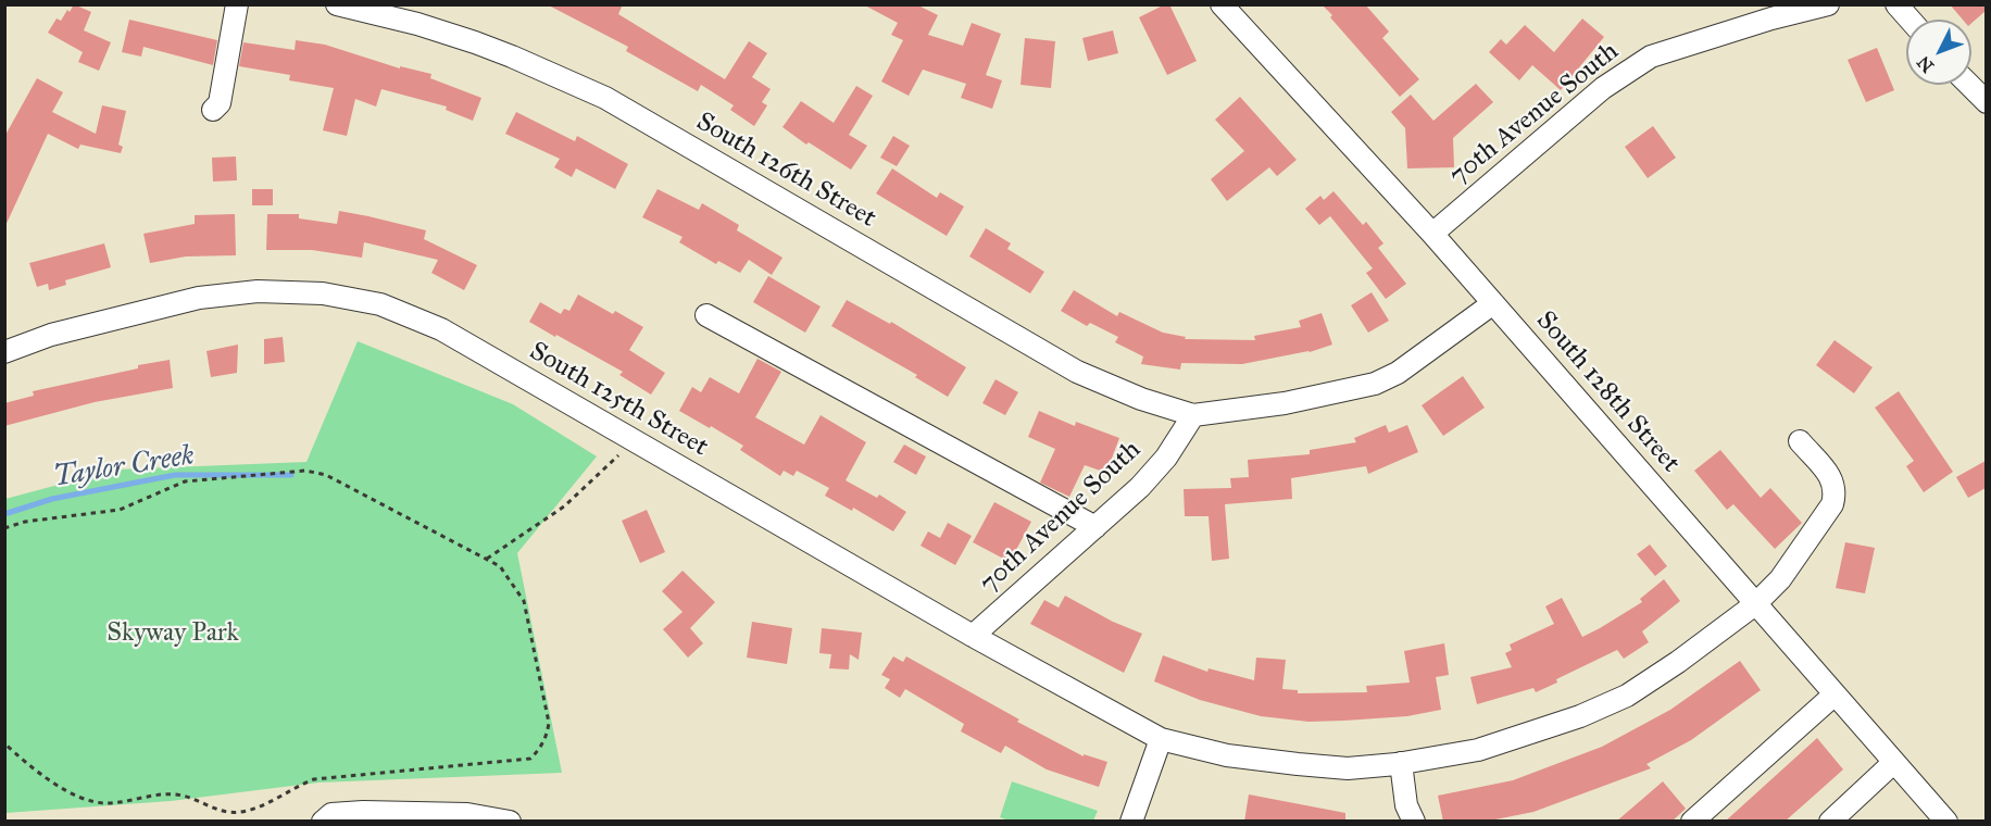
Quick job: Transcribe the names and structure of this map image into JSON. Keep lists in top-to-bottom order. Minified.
{"streets":{"street":["70th Avenue South","South 126th Street","South 128th Street","South 125th Street"]},"crossings":[["70th Avenue South","South 126th Street"],["70th Avenue South","South 128th Street"],["70th Avenue South","South 125th Street"],["South 128th Street","South 125th Street"]],"water":["Taylor Creek"],"parks":["Skyway Park"],"north":"bottom left"}
